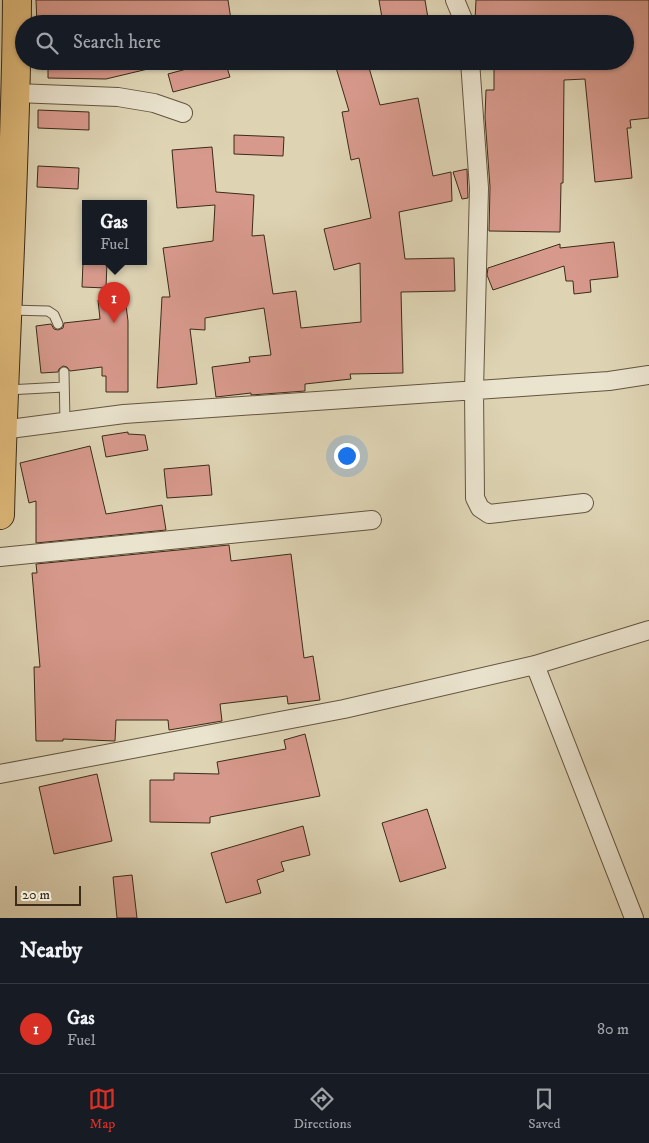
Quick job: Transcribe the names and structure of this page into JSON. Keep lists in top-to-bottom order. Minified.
{"scale_bar":"20 m","page":{"search":"Search here","popup":["Gas","Fuel"],"pins":"1","scale":"20 m","heading":"Nearby","list":[{"mark":"1","name":"Gas","note":"Fuel","value":"80 m"}],"nav":["Map","Directions","Saved"]}}
